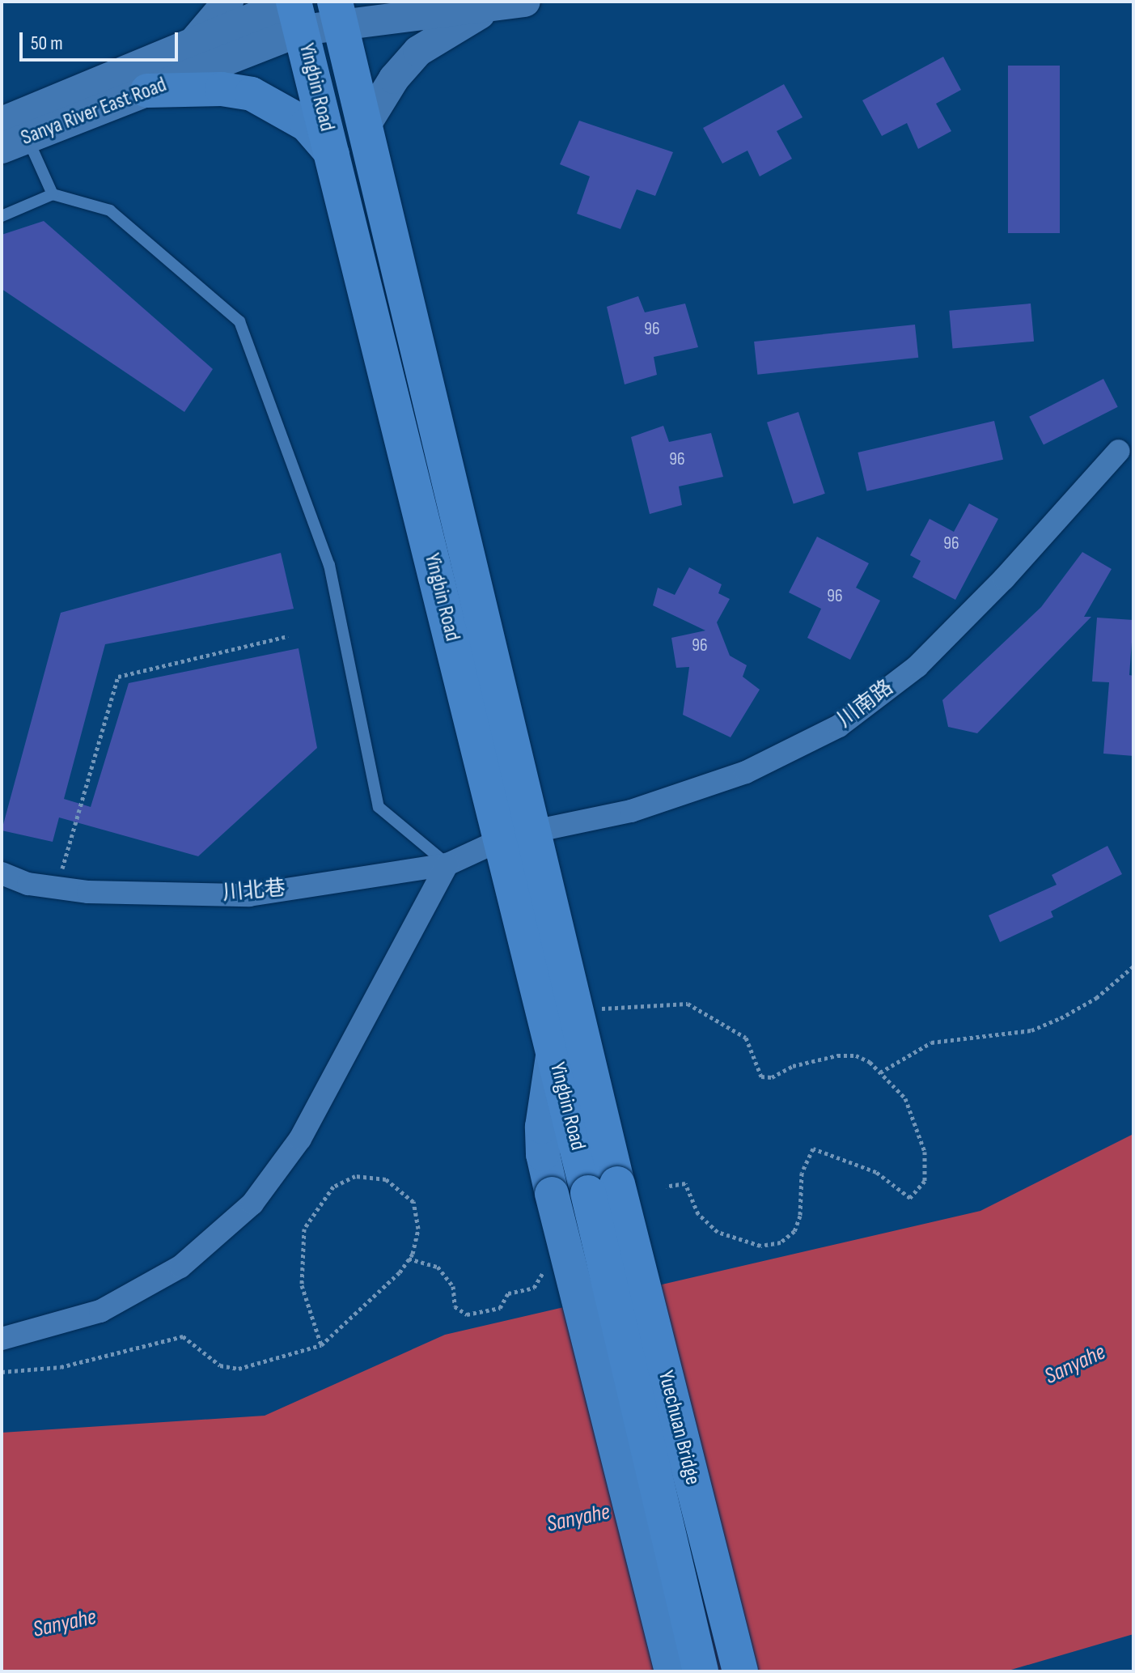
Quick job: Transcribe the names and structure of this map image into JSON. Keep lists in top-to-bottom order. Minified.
{"streets":{"highway":["Yingbin Road","Yuechuan Bridge"],"main road":["Sanya River East Road"],"street":["川南路","川北巷"]},"crossings":[["Yingbin Road","Sanya River East Road"],["Yingbin Road","川南路"],["Yingbin Road","川北巷"],["Yingbin Road","Yuechuan Bridge"],["川南路","川北巷"]],"water":["Sanyahe"],"house_numbers":["96","96","96","96","96"],"scale_bar":"50 m"}
